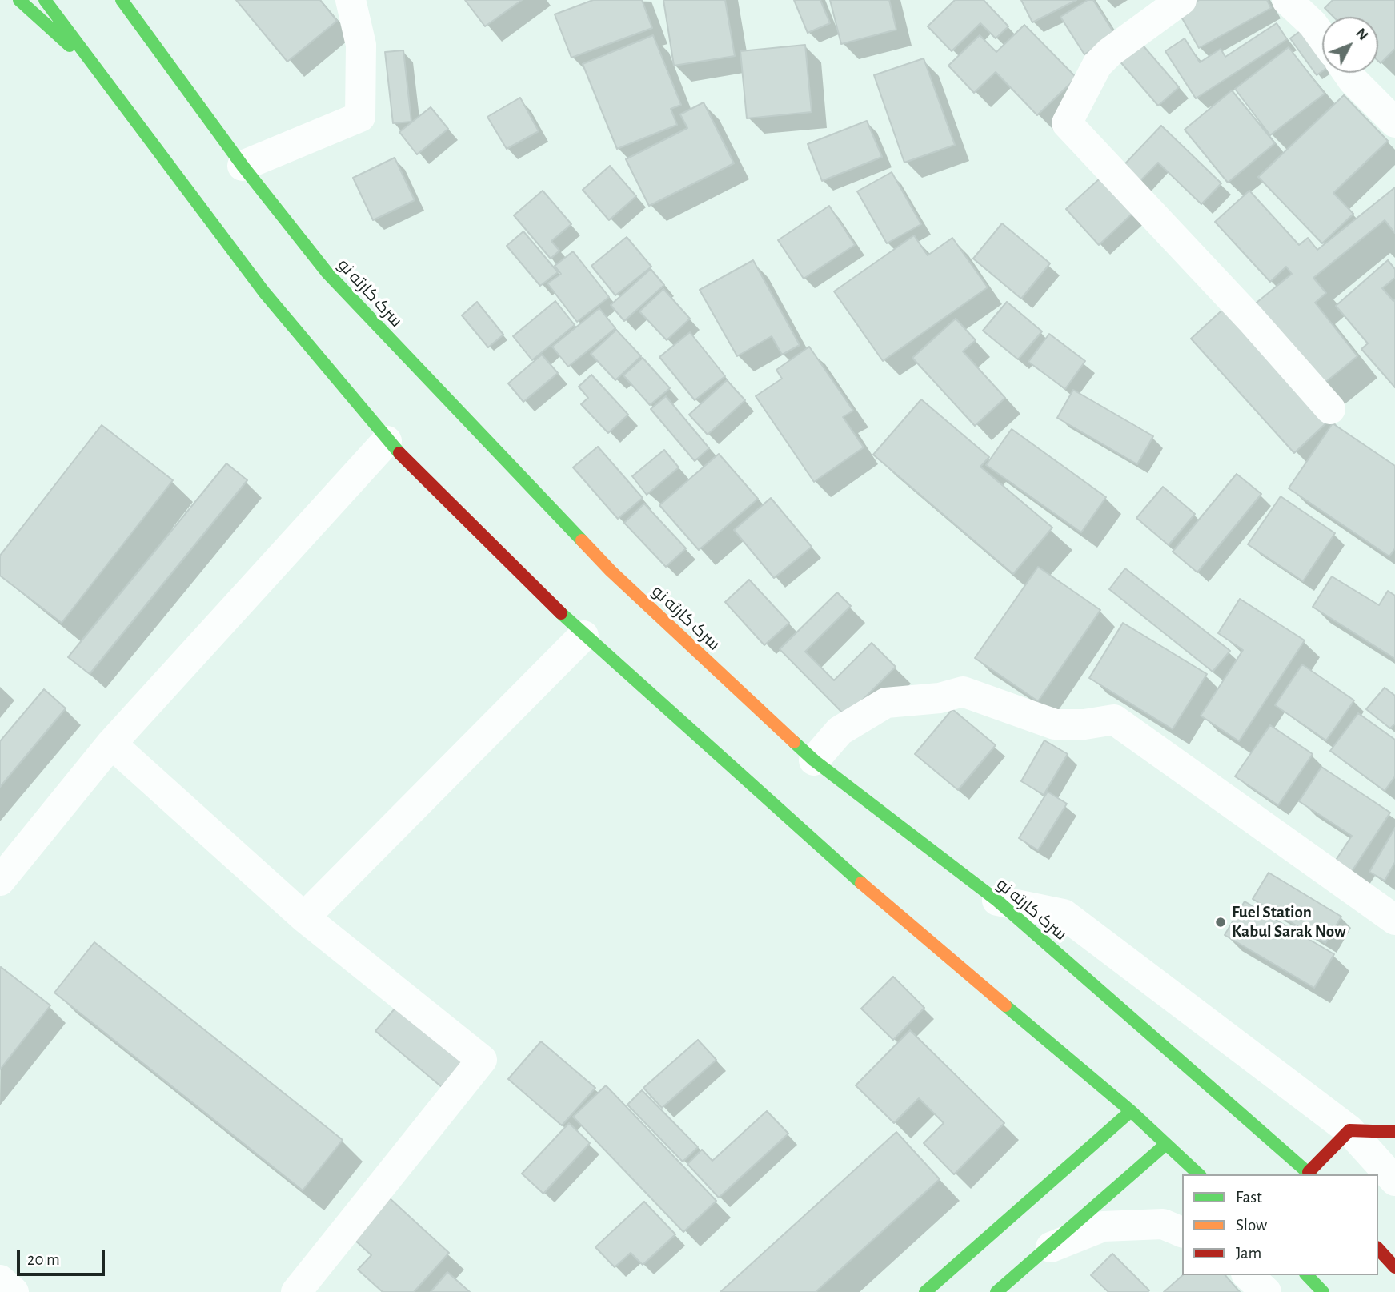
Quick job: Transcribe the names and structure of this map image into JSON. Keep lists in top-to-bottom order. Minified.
{"streets":{"main road":["سرک کارته نو"]},"places":["Fuel Station Kabul Sarak Now"],"legend":["Fast","Slow","Jam"],"scale_bar":"20 m","north":"top right"}
